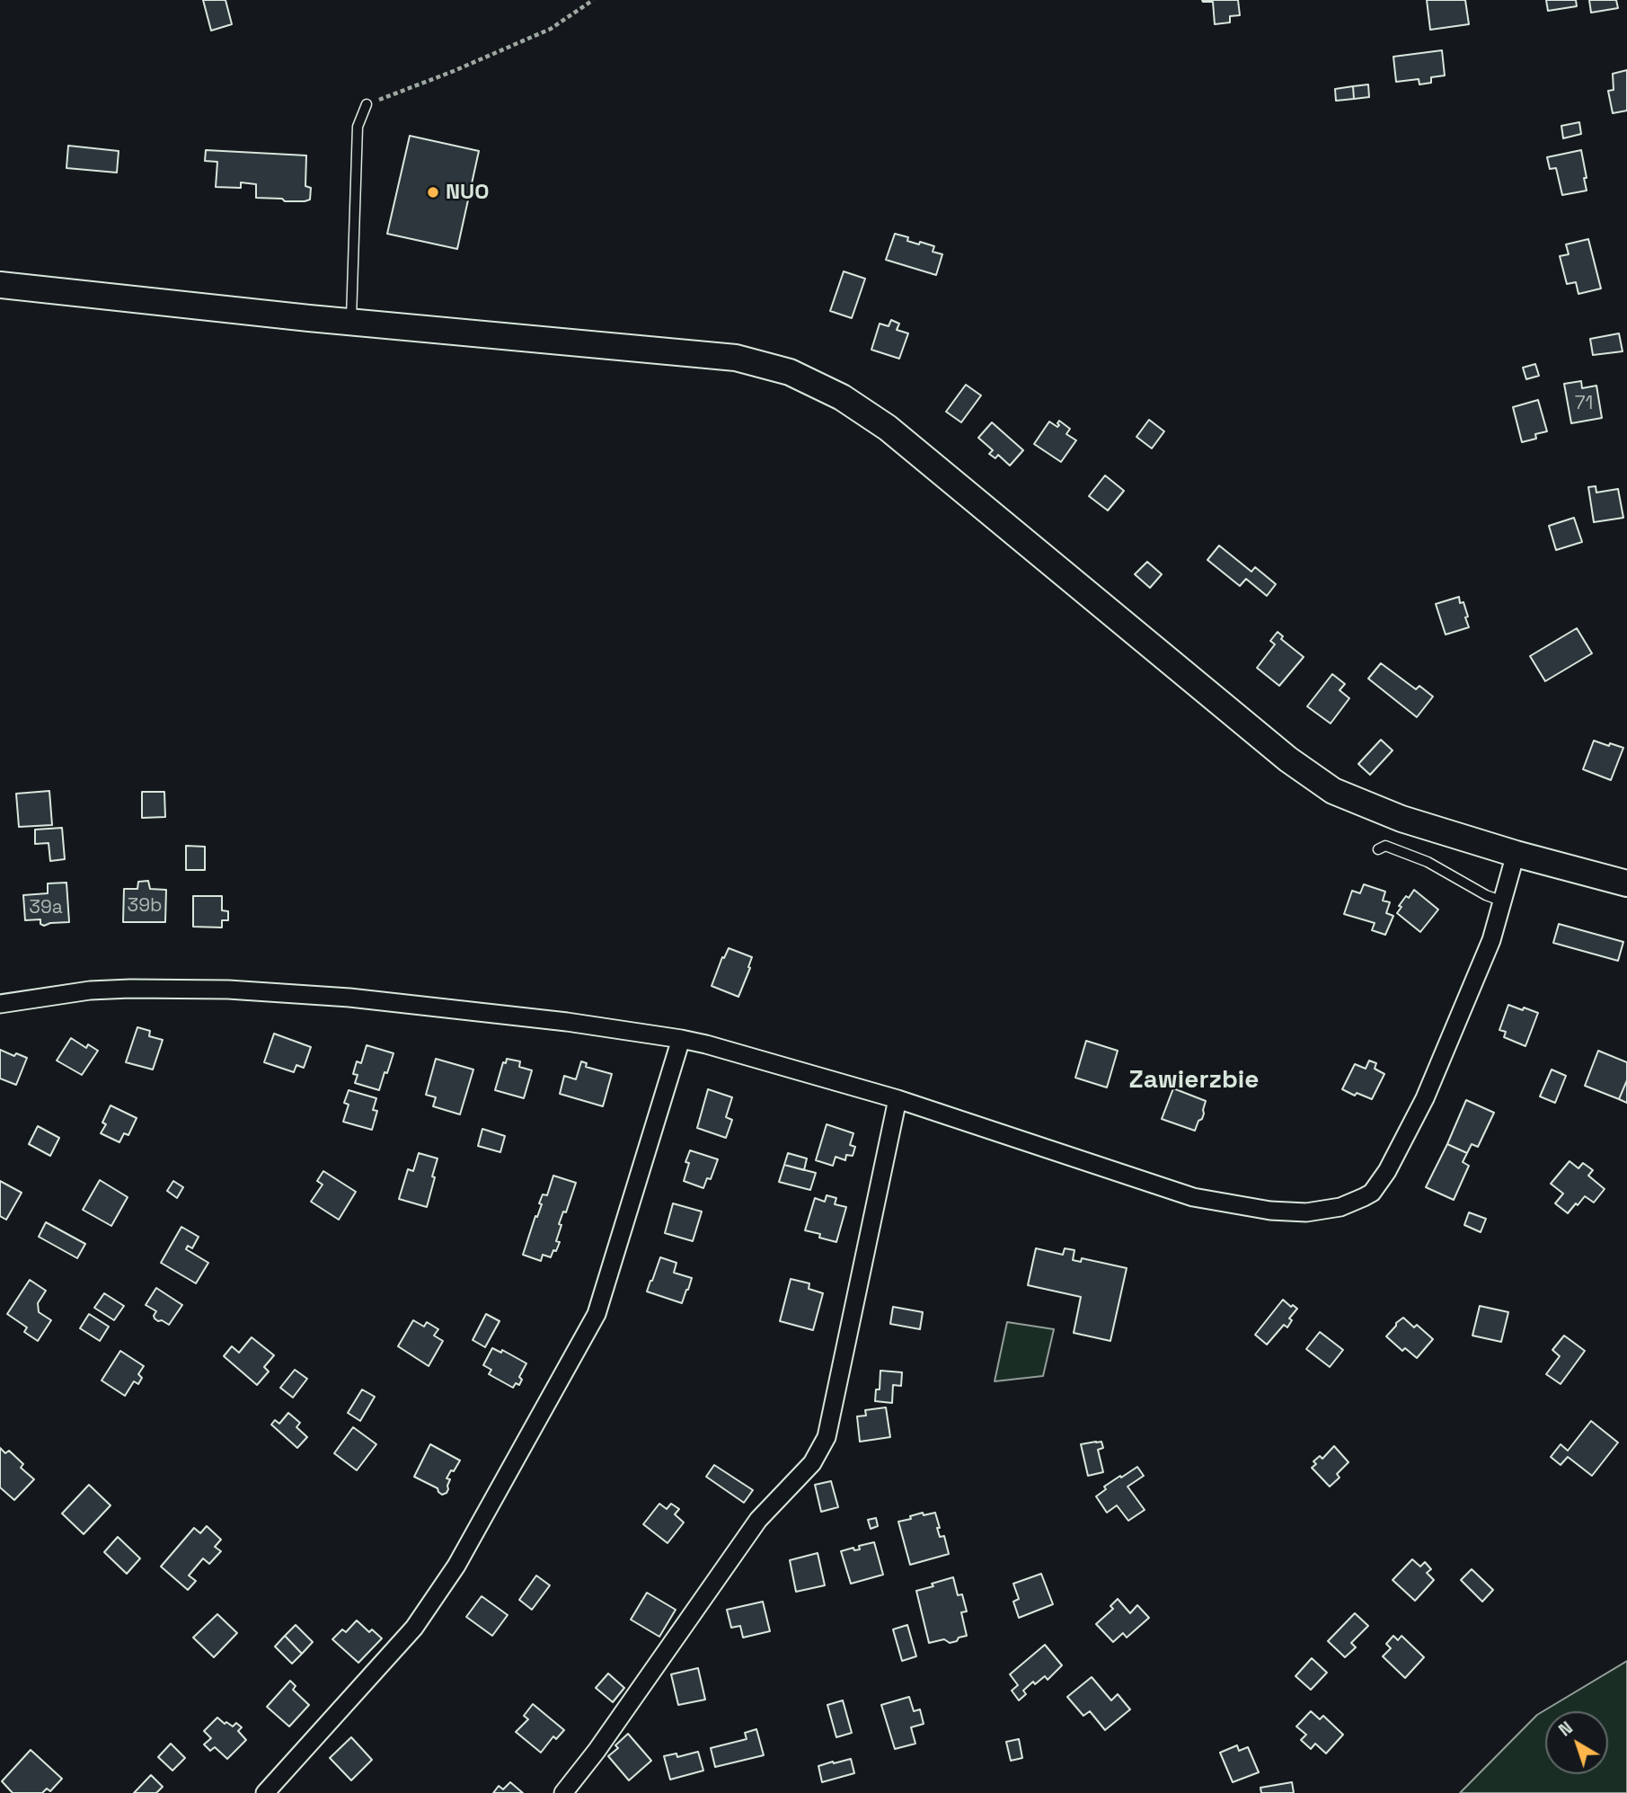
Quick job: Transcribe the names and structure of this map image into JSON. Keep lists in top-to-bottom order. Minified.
{"districts":["Zawierzbie"],"places":["NUO"],"house_numbers":["71","39b","39a"],"north":"top left"}
